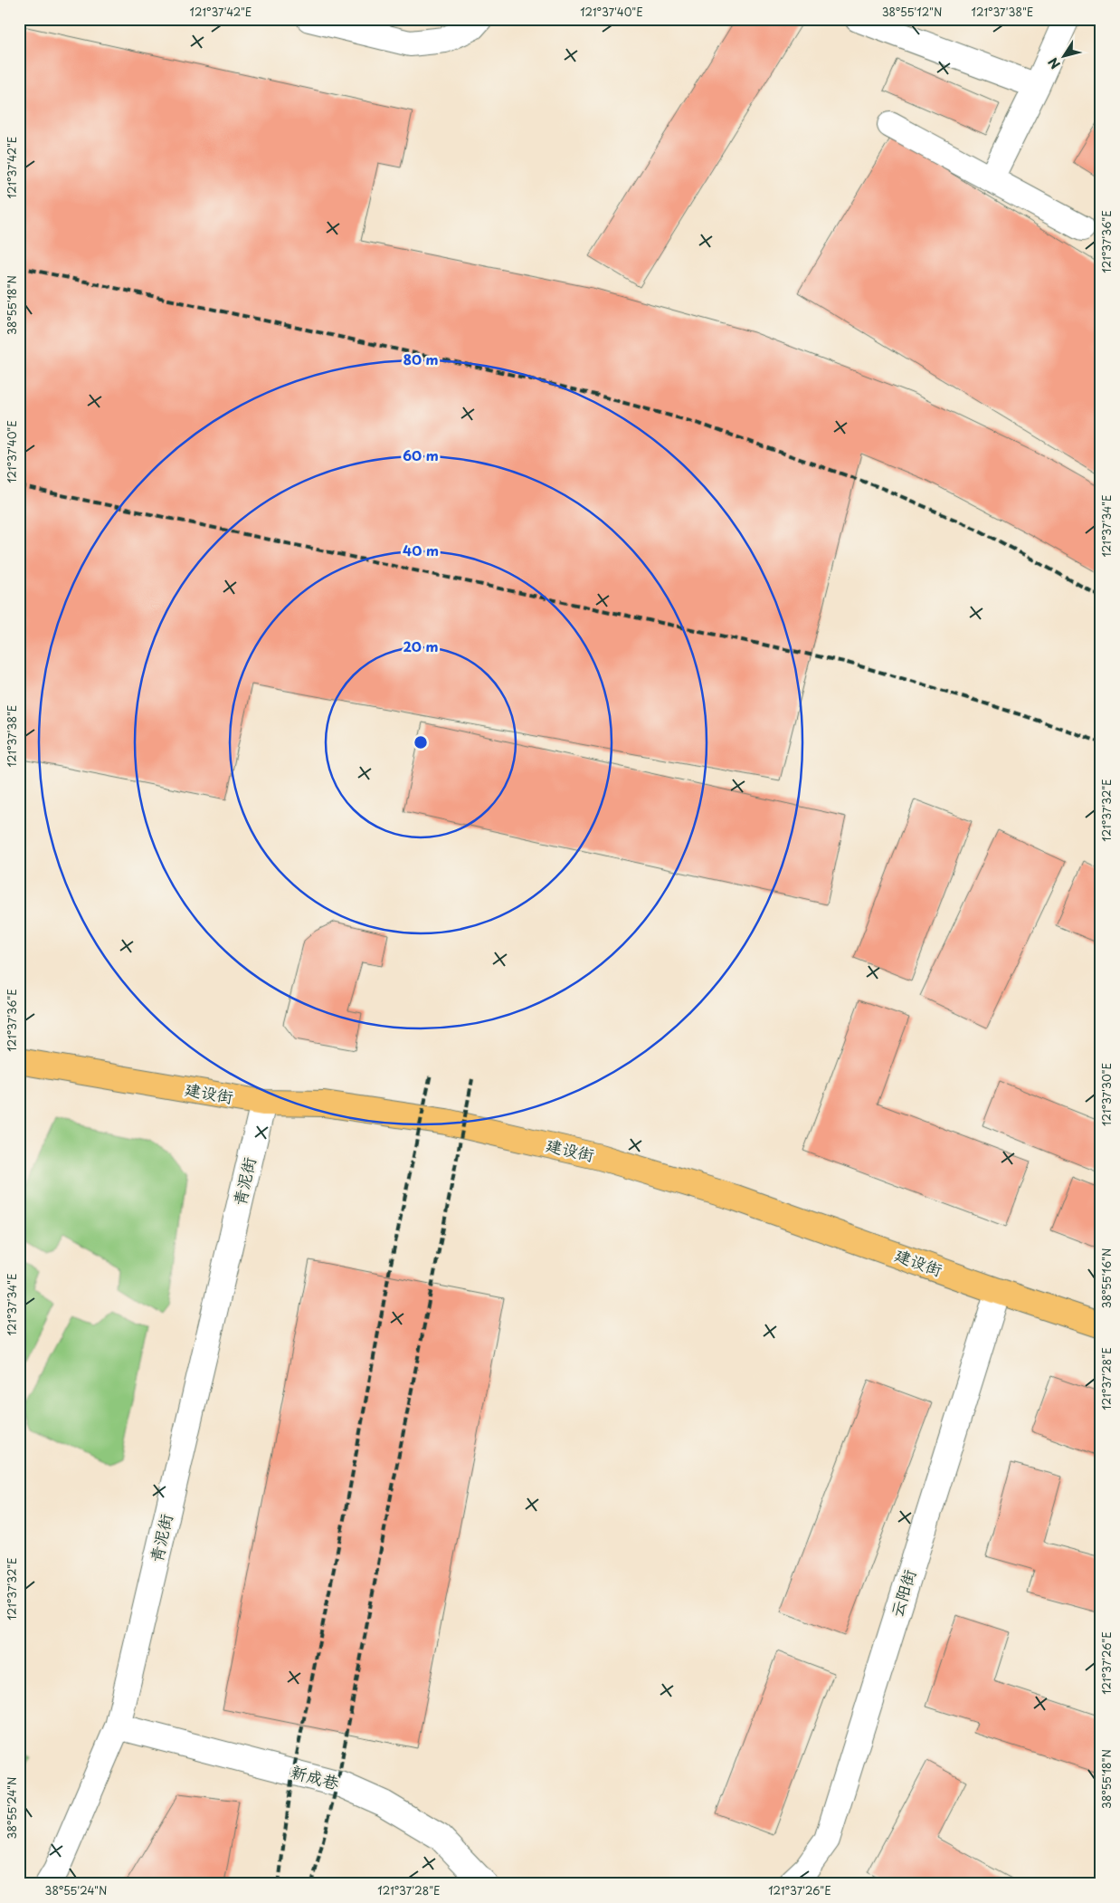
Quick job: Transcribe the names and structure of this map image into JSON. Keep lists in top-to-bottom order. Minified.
{"streets":{"main road":["建设街"],"street":["青泥街","云阳街","新成巷"]},"crossings":[["建设街","青泥街"],["建设街","云阳街"],["青泥街","新成巷"]],"north":"bottom left","coordinates":["121°37'42\"E","121°37'40\"E","38°55'12\"N","121°37'38\"E","121°37'36\"E","38°55'18\"N","121°37'34\"E","121°37'32\"E","121°37'30\"E","38°55'16\"N","121°37'28\"E","121°37'26\"E","38°55'24\"N"],"rings":["80 m","60 m","40 m","20 m"]}
